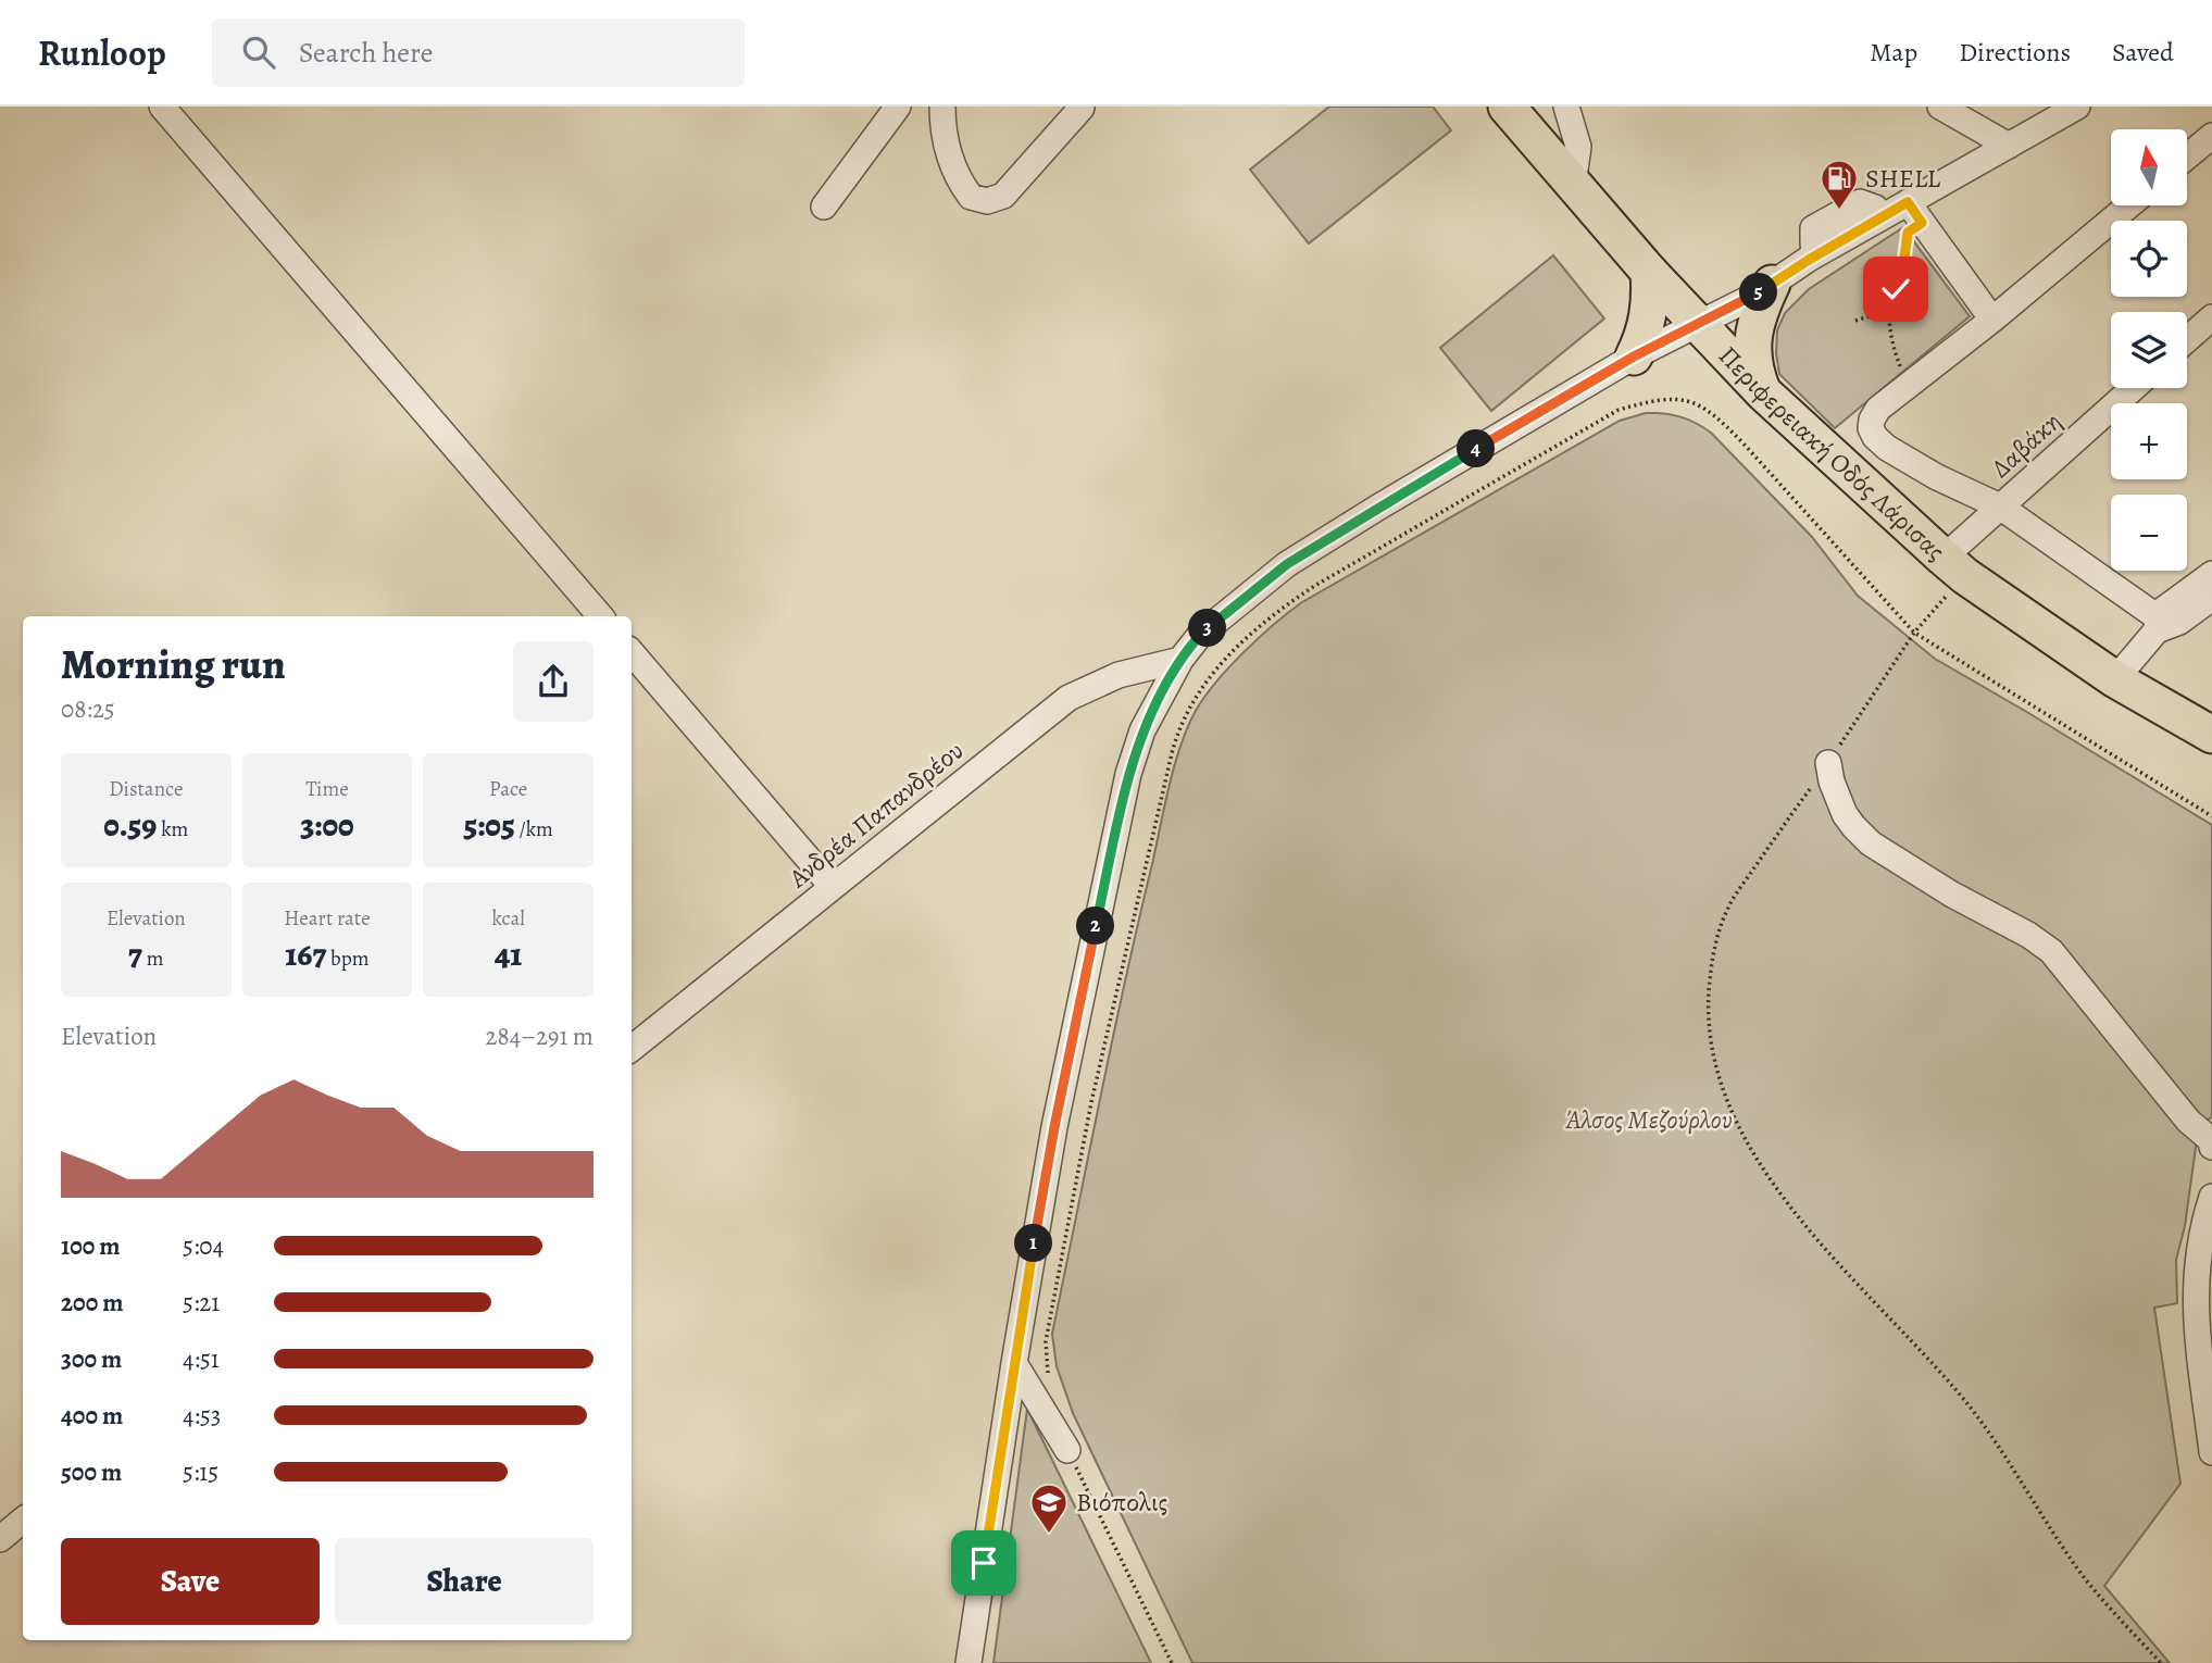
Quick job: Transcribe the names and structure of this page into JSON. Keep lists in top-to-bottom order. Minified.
{"streets":{"highway":["Περιφερειακή Οδός Λάρισας"],"street":["Δαβάκη","Ανδρέα Παπανδρέου"]},"crossings":[["Δαβάκη","Περιφερειακή Οδός Λάρισας"]],"parks":["Άλσος Μεζούρλου"],"places":{"fuel station":["SHELL"],"school or university":["Βιόπολις"]},"north":"top","page":{"header":"Runloop","search":"Search here","nav":["Map","Directions","Saved"],"map_buttons":["+","−"],"pins":["5","4","3","2","1"],"heading":["Morning run","08:25"],"stats":[["Distance","0.59 km"],["Time","3:00"],["Pace","5:05 /km"],["Elevation","7 m"],["Heart rate","167 bpm"],["kcal","41"]],"chart":["Elevation","284–291 m"],"list":[{"name":"100 m","note":"5:04"},{"name":"200 m","note":"5:21"},{"name":"300 m","note":"4:51"},{"name":"400 m","note":"4:53"},{"name":"500 m","note":"5:15"}],"buttons":["Save","Share"]}}
